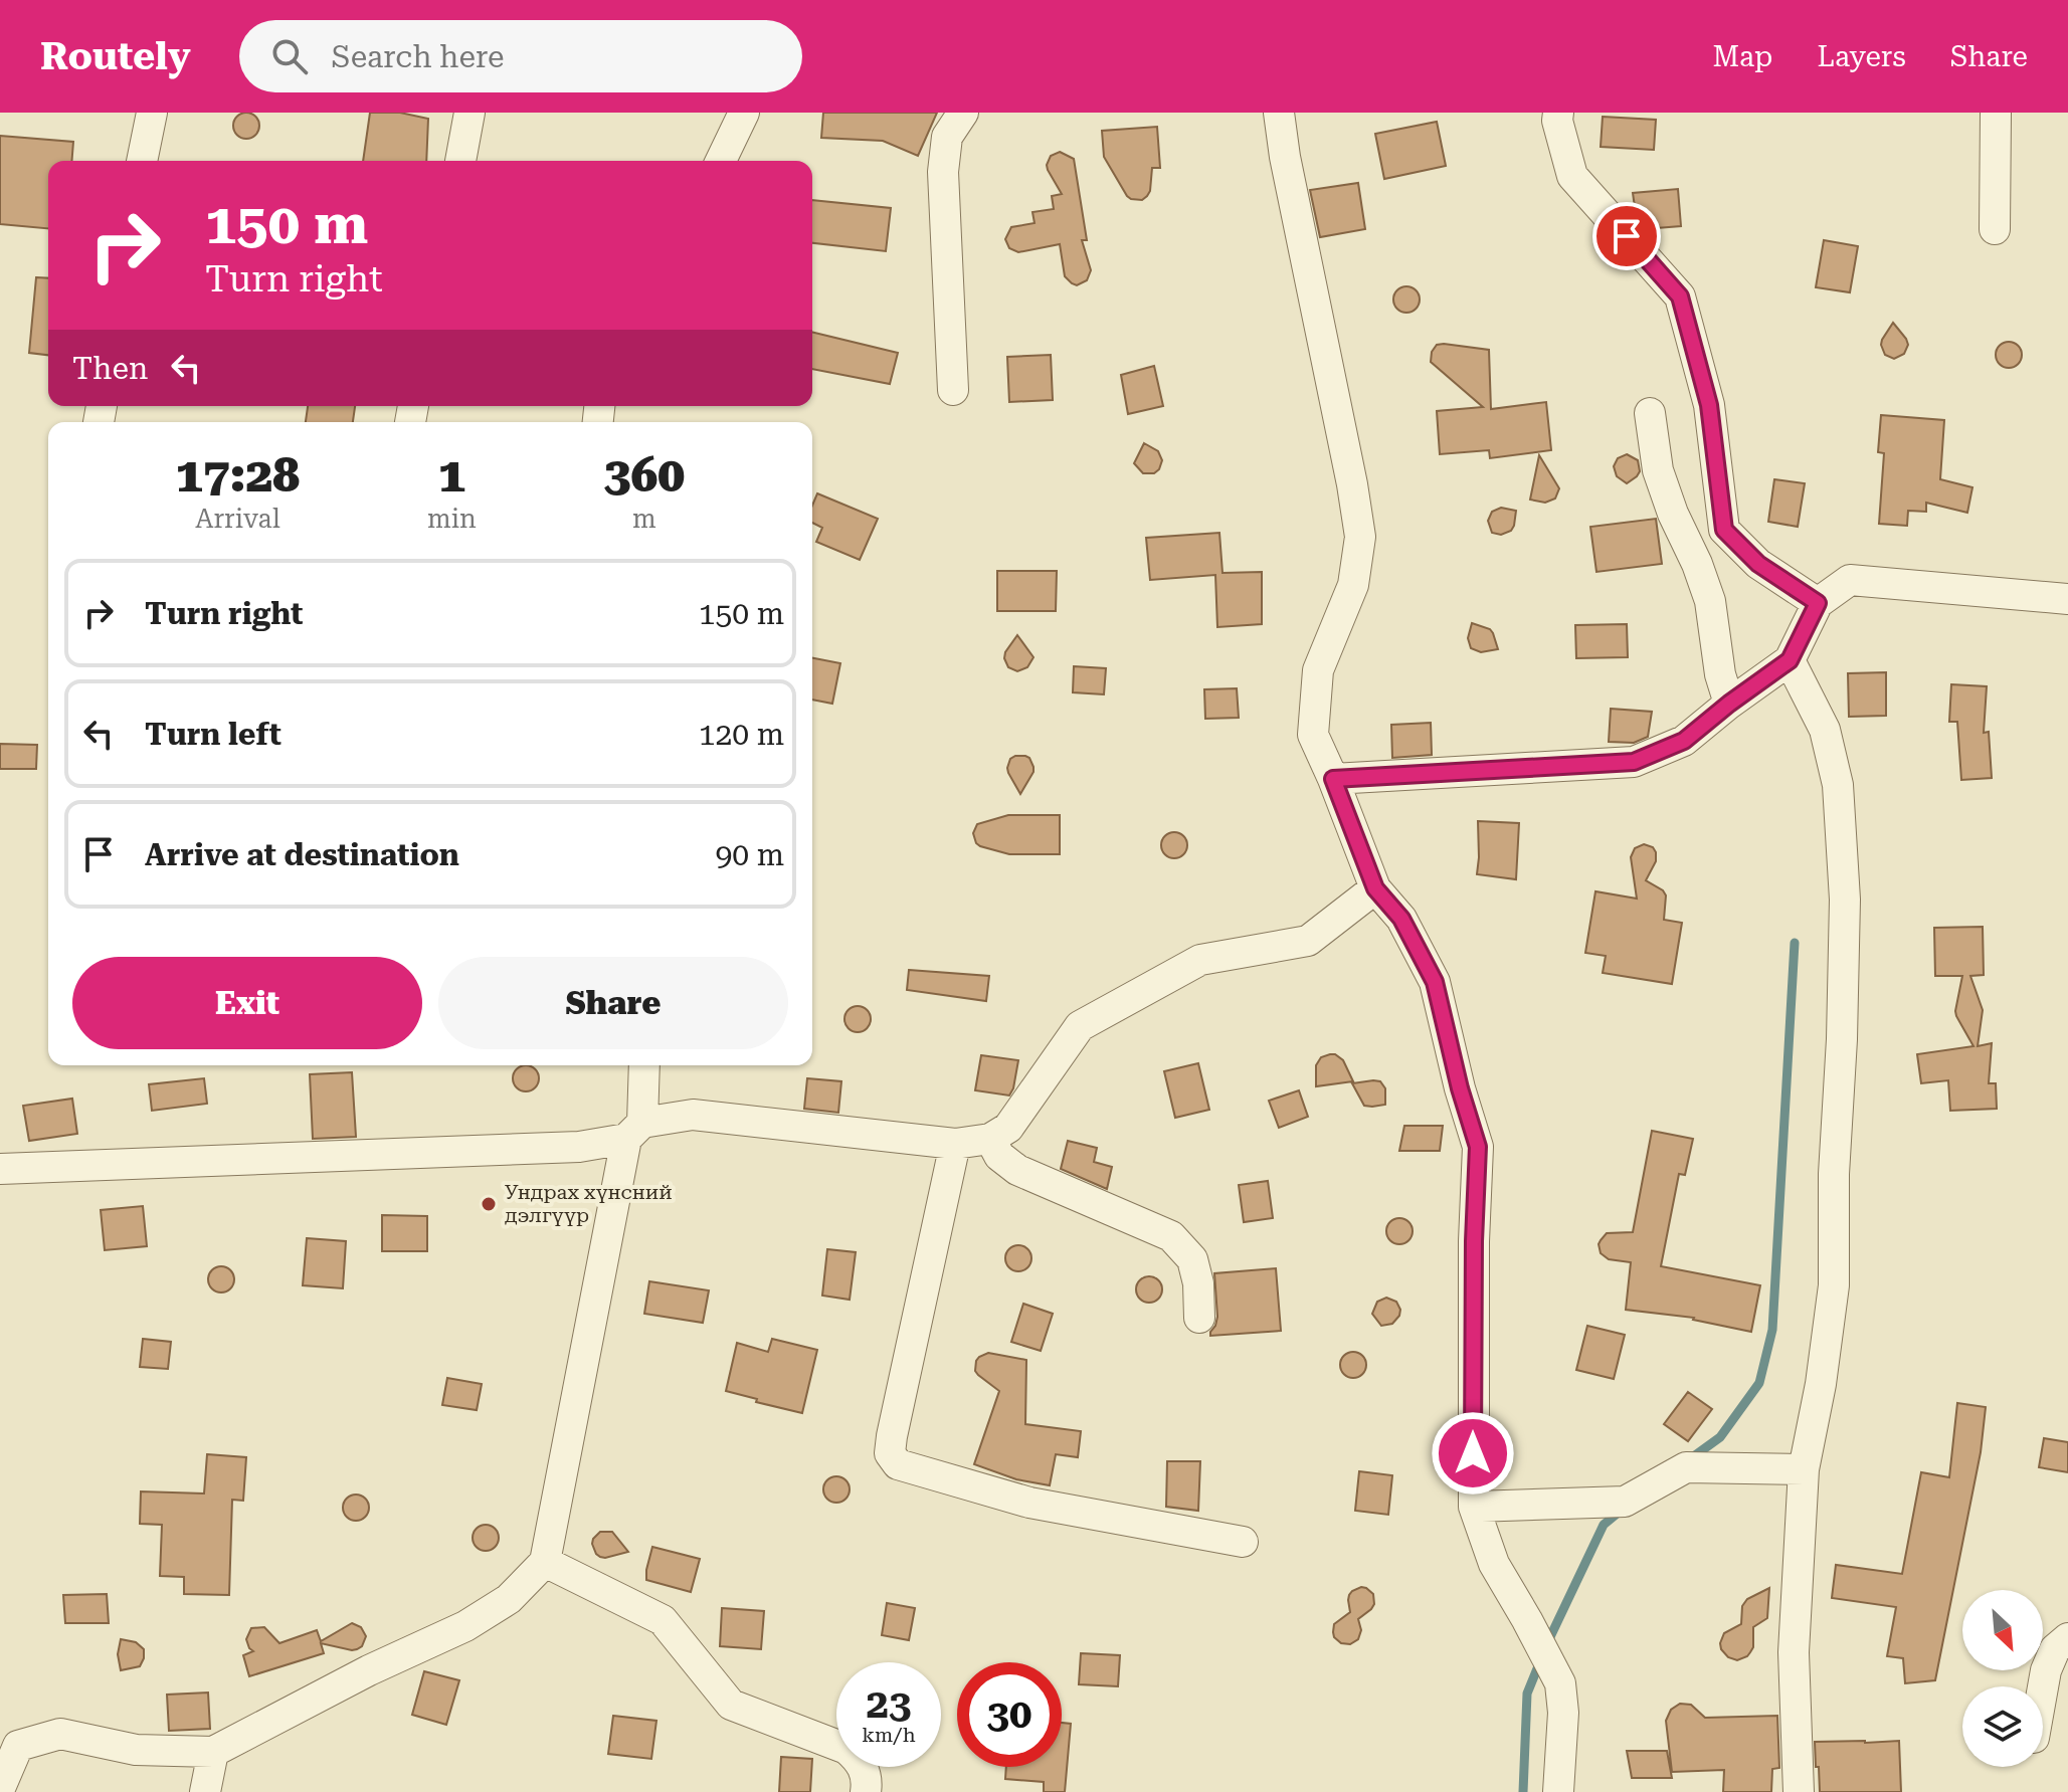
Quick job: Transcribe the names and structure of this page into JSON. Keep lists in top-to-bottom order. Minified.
{"places":["Ундрах хүнсний дэлгүүр"],"north":"bottom right","page":{"header":"Routely","search":"Search here","nav":["Map","Layers","Share"],"turn":["150 m","Turn right"],"then":"Then","eta":["17:28","Arrival","1","min","360","m"],"list":[{"name":"Turn right","value":"150 m"},{"name":"Turn left","value":"120 m"},{"name":"Arrive at destination","value":"90 m"}],"buttons":["Exit","Share"],"speed":"23 km/h","limit":"30"}}
